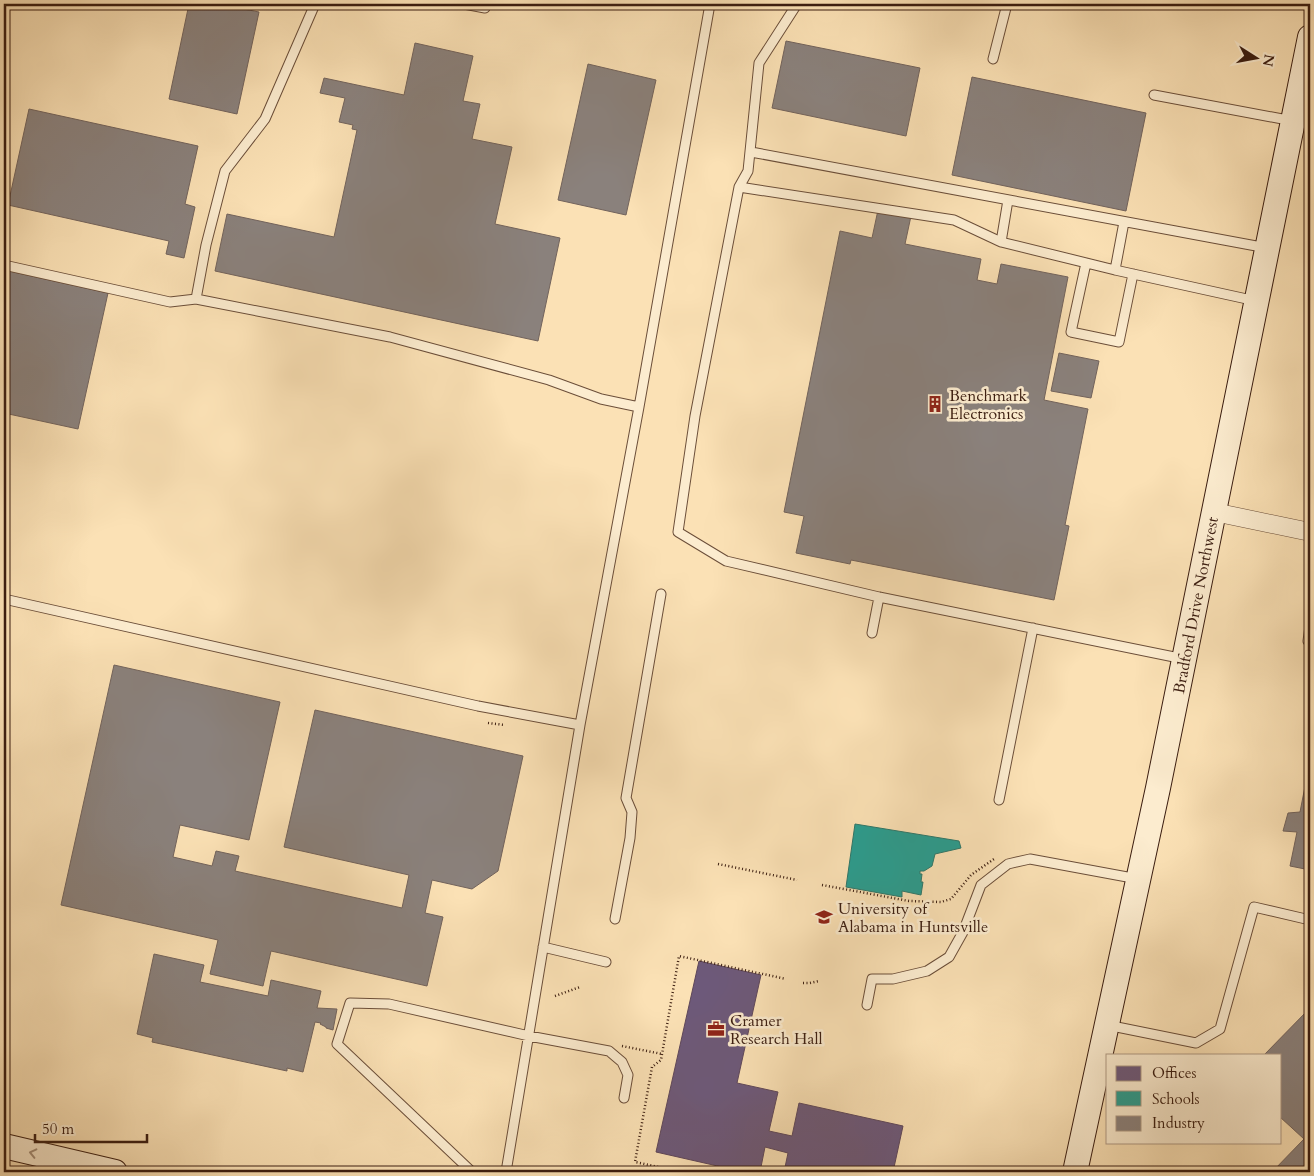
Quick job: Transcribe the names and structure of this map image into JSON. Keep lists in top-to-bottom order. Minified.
{"streets":{"main road":["Bradford Drive Northwest"]},"places":{"building":["Benchmark Electronics"],"school or university":["University of Alabama in Huntsville"],"office":["Cramer Research Hall"]},"legend":["Offices","Schools","Industry"],"scale_bar":"50 m","north":"right"}
